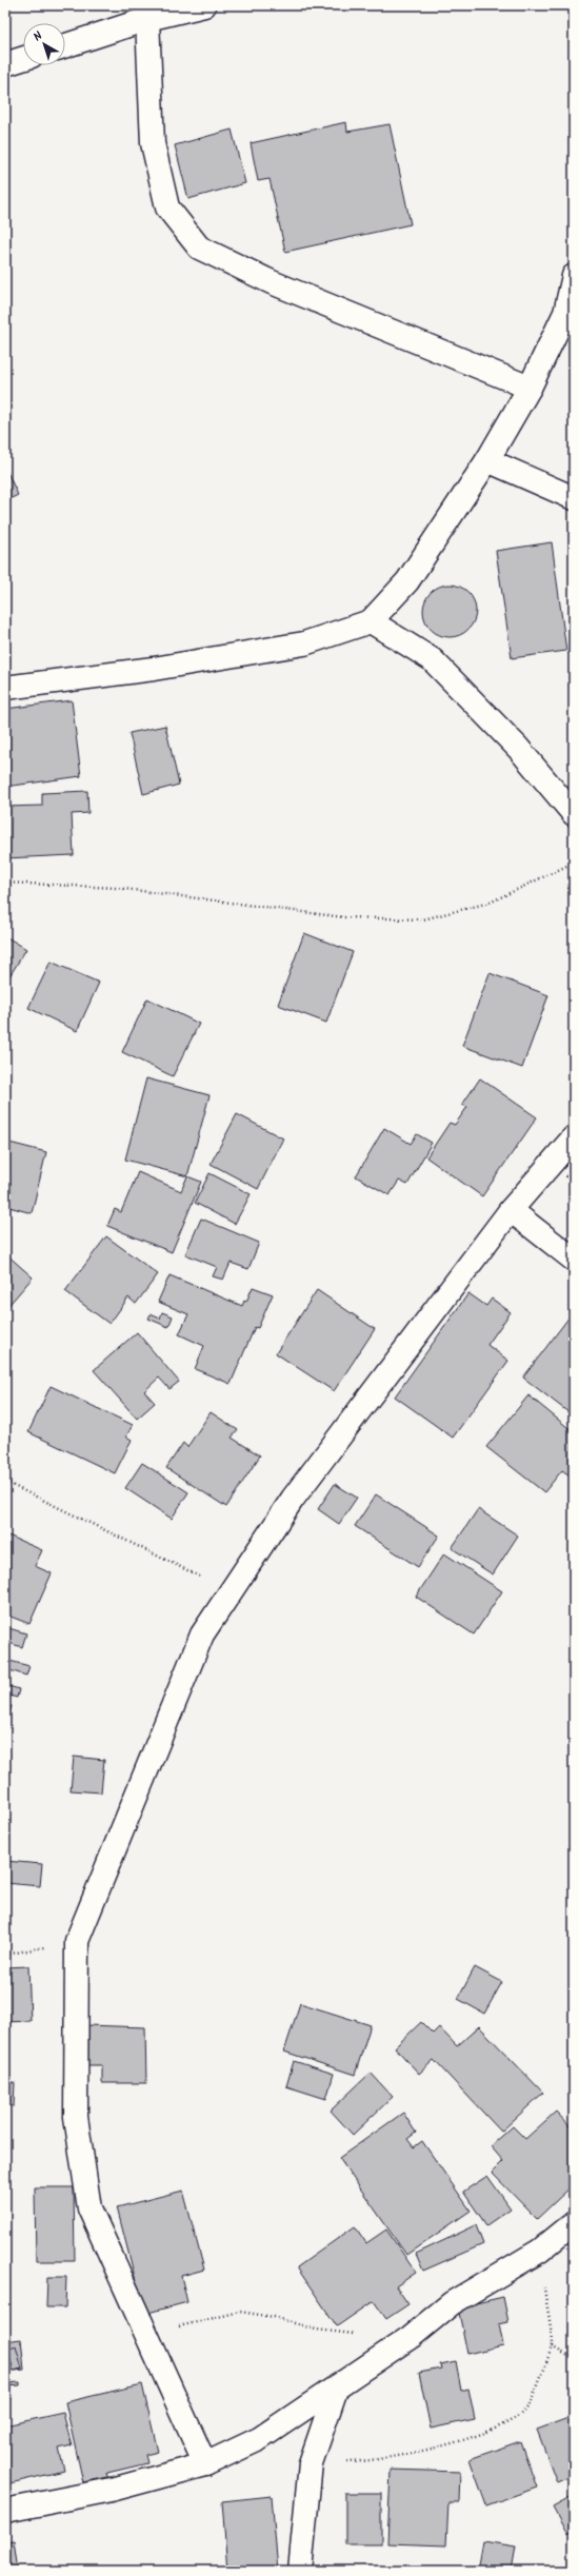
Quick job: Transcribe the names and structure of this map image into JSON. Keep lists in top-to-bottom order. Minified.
{"north":"top left"}
